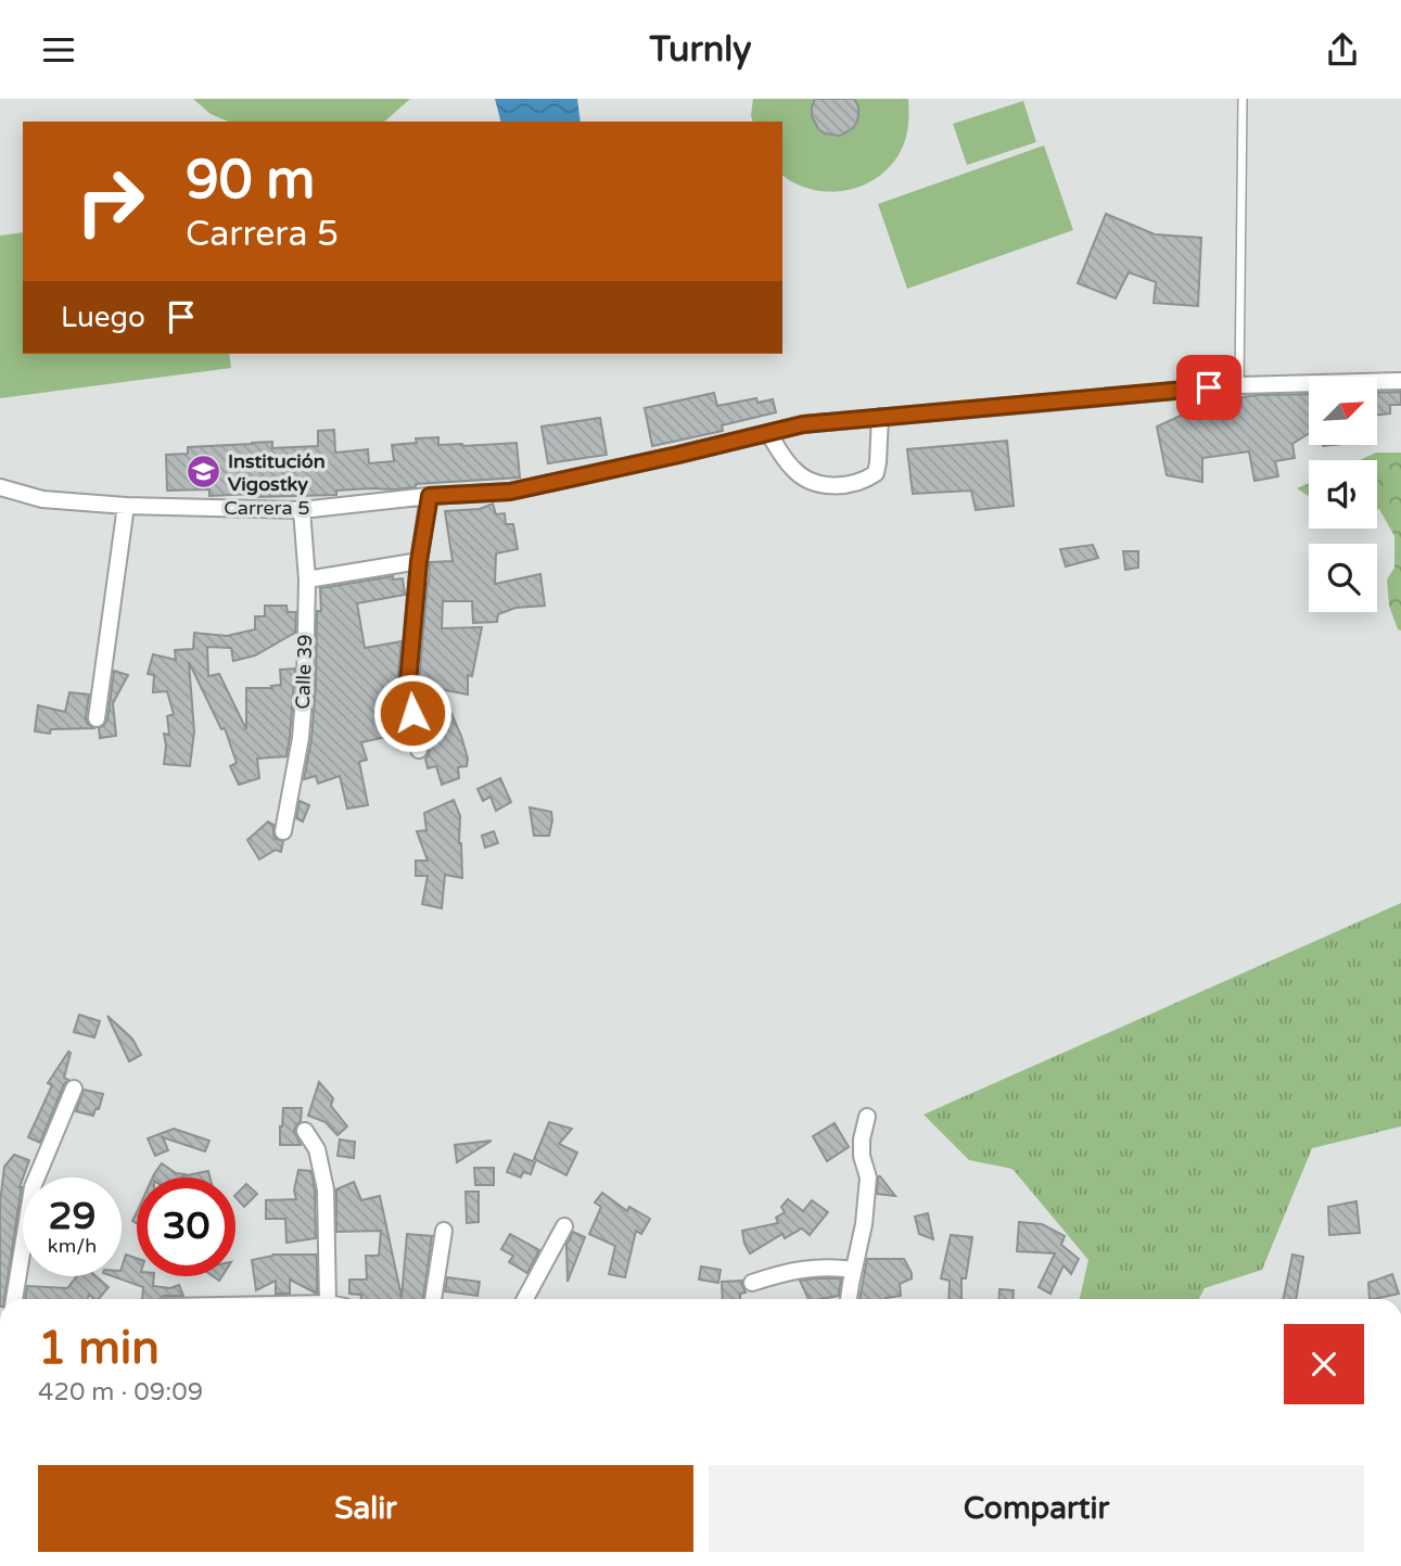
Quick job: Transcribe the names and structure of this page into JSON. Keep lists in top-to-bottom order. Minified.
{"streets":{"street":["Carrera 5","Calle 39"]},"crossings":[["Carrera 5","Calle 39"]],"places":{"school or university":["Institución Vigostky"]},"north":"top right","page":{"header":"Turnly","turn":["90 m","Carrera 5"],"then":"Luego","speed":"29 km/h","limit":"30","heading":["1 min","420 m · 09:09"],"buttons":["Salir","Compartir"]}}
